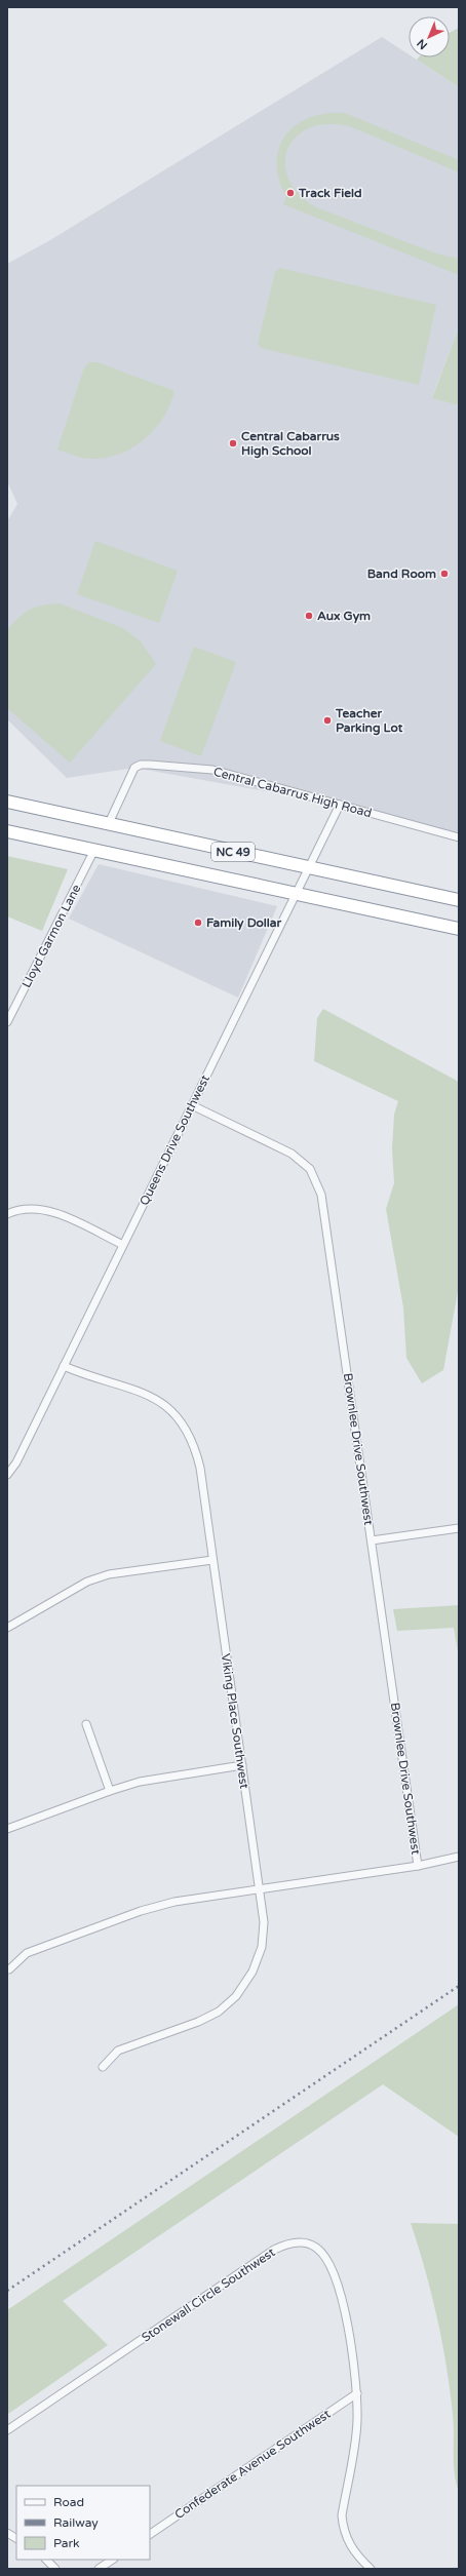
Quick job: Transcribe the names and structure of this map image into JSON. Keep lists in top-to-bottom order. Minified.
{"streets":{"highway":["NC 49"],"street":["Central Cabarrus High Road","Lloyd Garmon Lane","Queens Drive Southwest","Brownlee Drive Southwest","Viking Place Southwest","Stonewall Circle Southwest","Confederate Avenue Southwest"]},"crossings":[["Central Cabarrus High Road","NC 49"],["Central Cabarrus High Road","Queens Drive Southwest"],["NC 49","Lloyd Garmon Lane"],["NC 49","Queens Drive Southwest"],["Queens Drive Southwest","Brownlee Drive Southwest"],["Queens Drive Southwest","Viking Place Southwest"],["Stonewall Circle Southwest","Confederate Avenue Southwest"]],"places":["Track Field","Central Cabarrus High School","Band Room","Aux Gym","Teacher Parking Lot","Family Dollar"],"legend":["Road","Railway","Park"],"north":"bottom left"}
